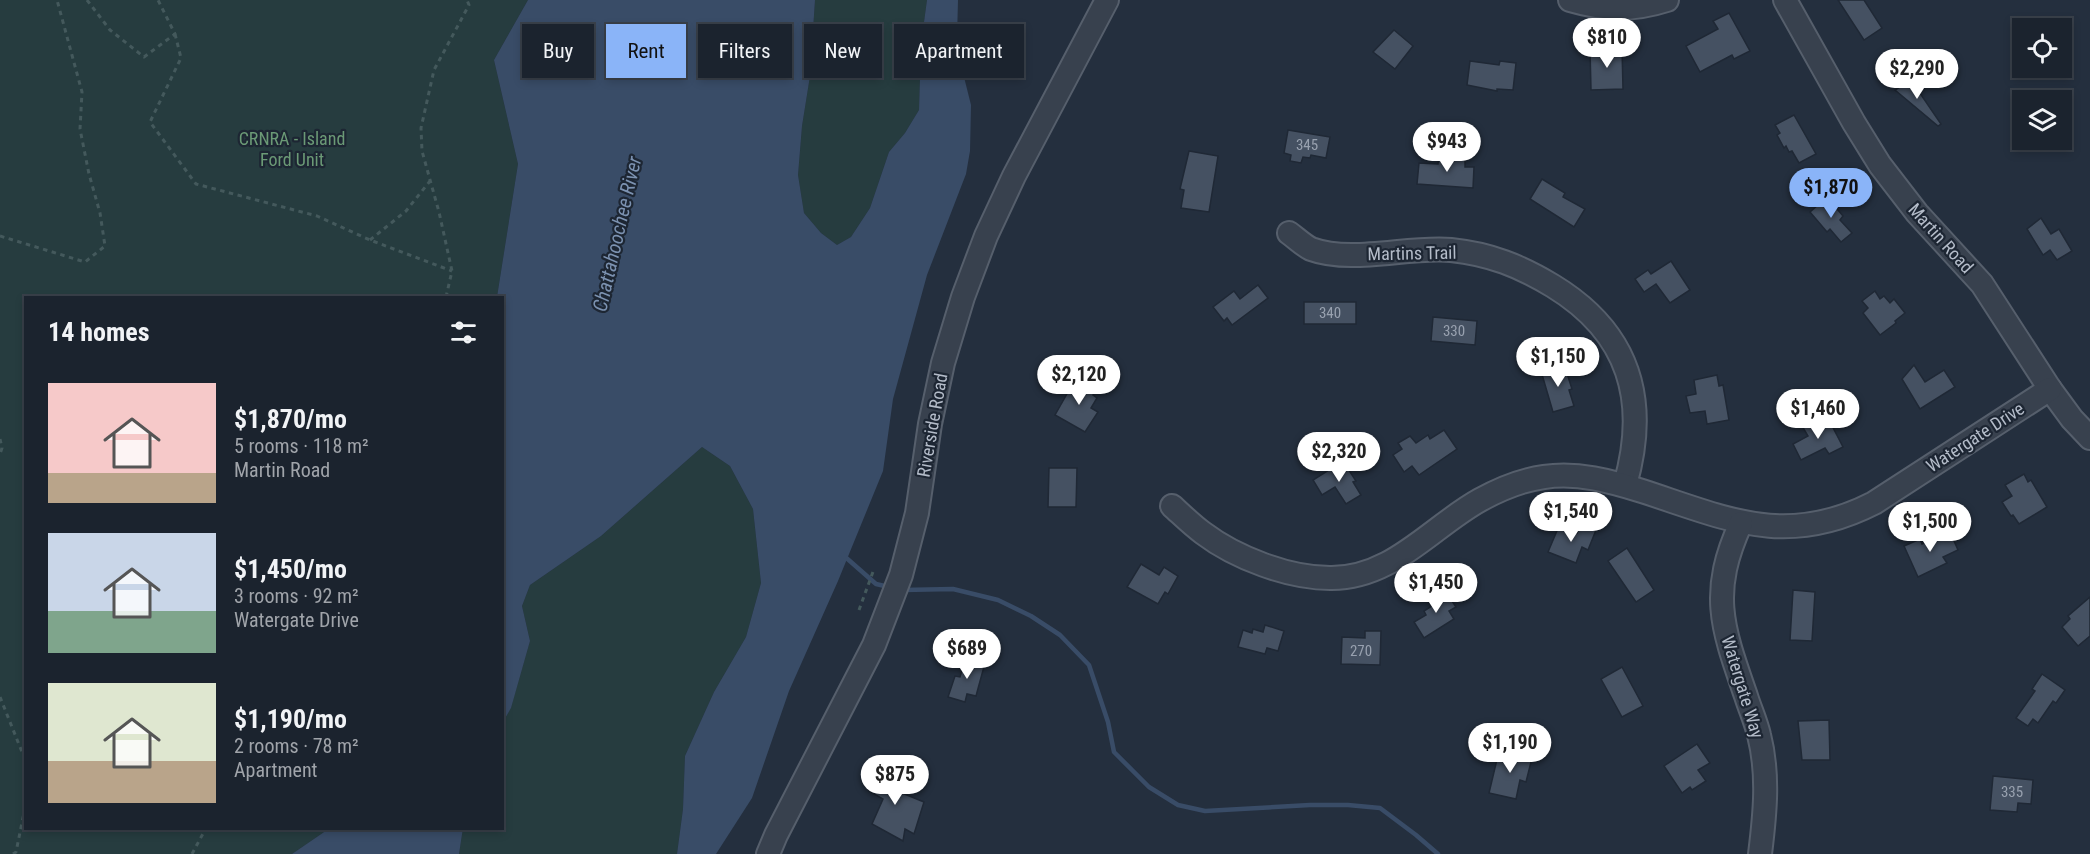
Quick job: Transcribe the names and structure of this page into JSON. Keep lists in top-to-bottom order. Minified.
{"streets":{"street":["Martin Road","Martins Trail","Riverside Road","Watergate Drive","Watergate Way"]},"crossings":[["Martin Road","Watergate Drive"],["Martins Trail","Watergate Drive"],["Watergate Drive","Watergate Way"]],"water":["Chattahoochee River"],"parks":["CRNRA - Island Ford Unit"],"house_numbers":["345","340","330","270","335"],"page":{"price":["$810","$2,290","$943","$1,870","$1,150","$2,120","$1,460","$2,320","$1,540","$1,500","$1,450","$689","$1,190","$875"],"chip":["Buy","Rent","Filters","New","Apartment"],"heading":"14 homes","list":[{"name":"$1,870/mo","note":"5 rooms · 118 m² · Martin Road"},{"name":"$1,450/mo","note":"3 rooms · 92 m² · Watergate Drive"},{"name":"$1,190/mo","note":"2 rooms · 78 m² · Apartment"}]}}
